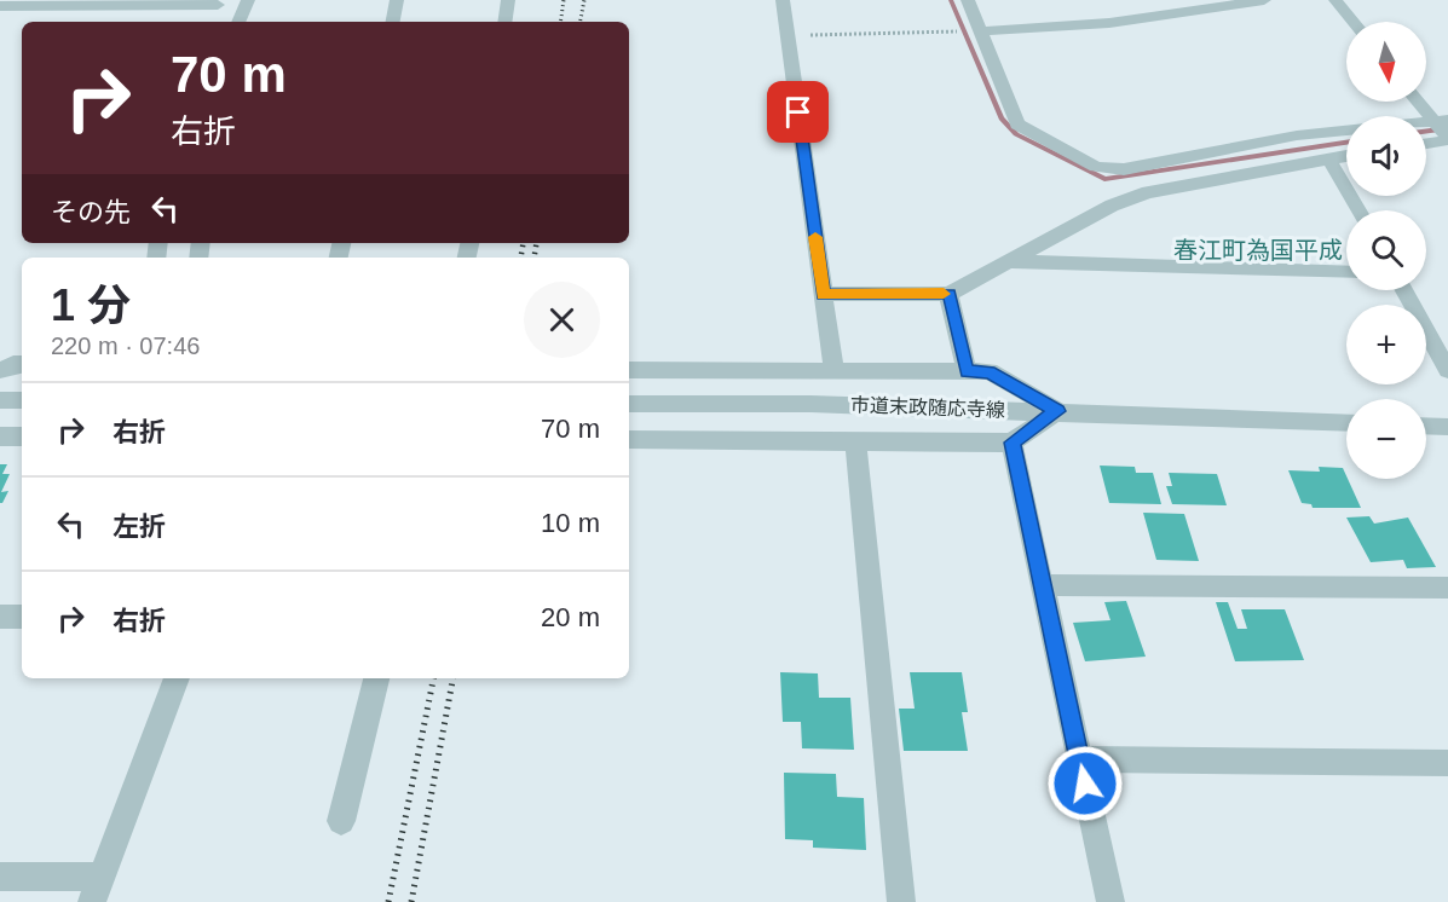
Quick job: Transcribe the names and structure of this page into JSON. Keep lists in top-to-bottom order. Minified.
{"streets":{"street":["市道末政随応寺線"]},"districts":["春江町為国平成"],"north":"bottom","page":{"map_buttons":["+","−"],"turn":["70 m","右折"],"then":"その先","heading":["1 分","220 m · 07:46"],"list":[{"name":"右折","value":"70 m"},{"name":"左折","value":"10 m"},{"name":"右折","value":"20 m"}]}}
